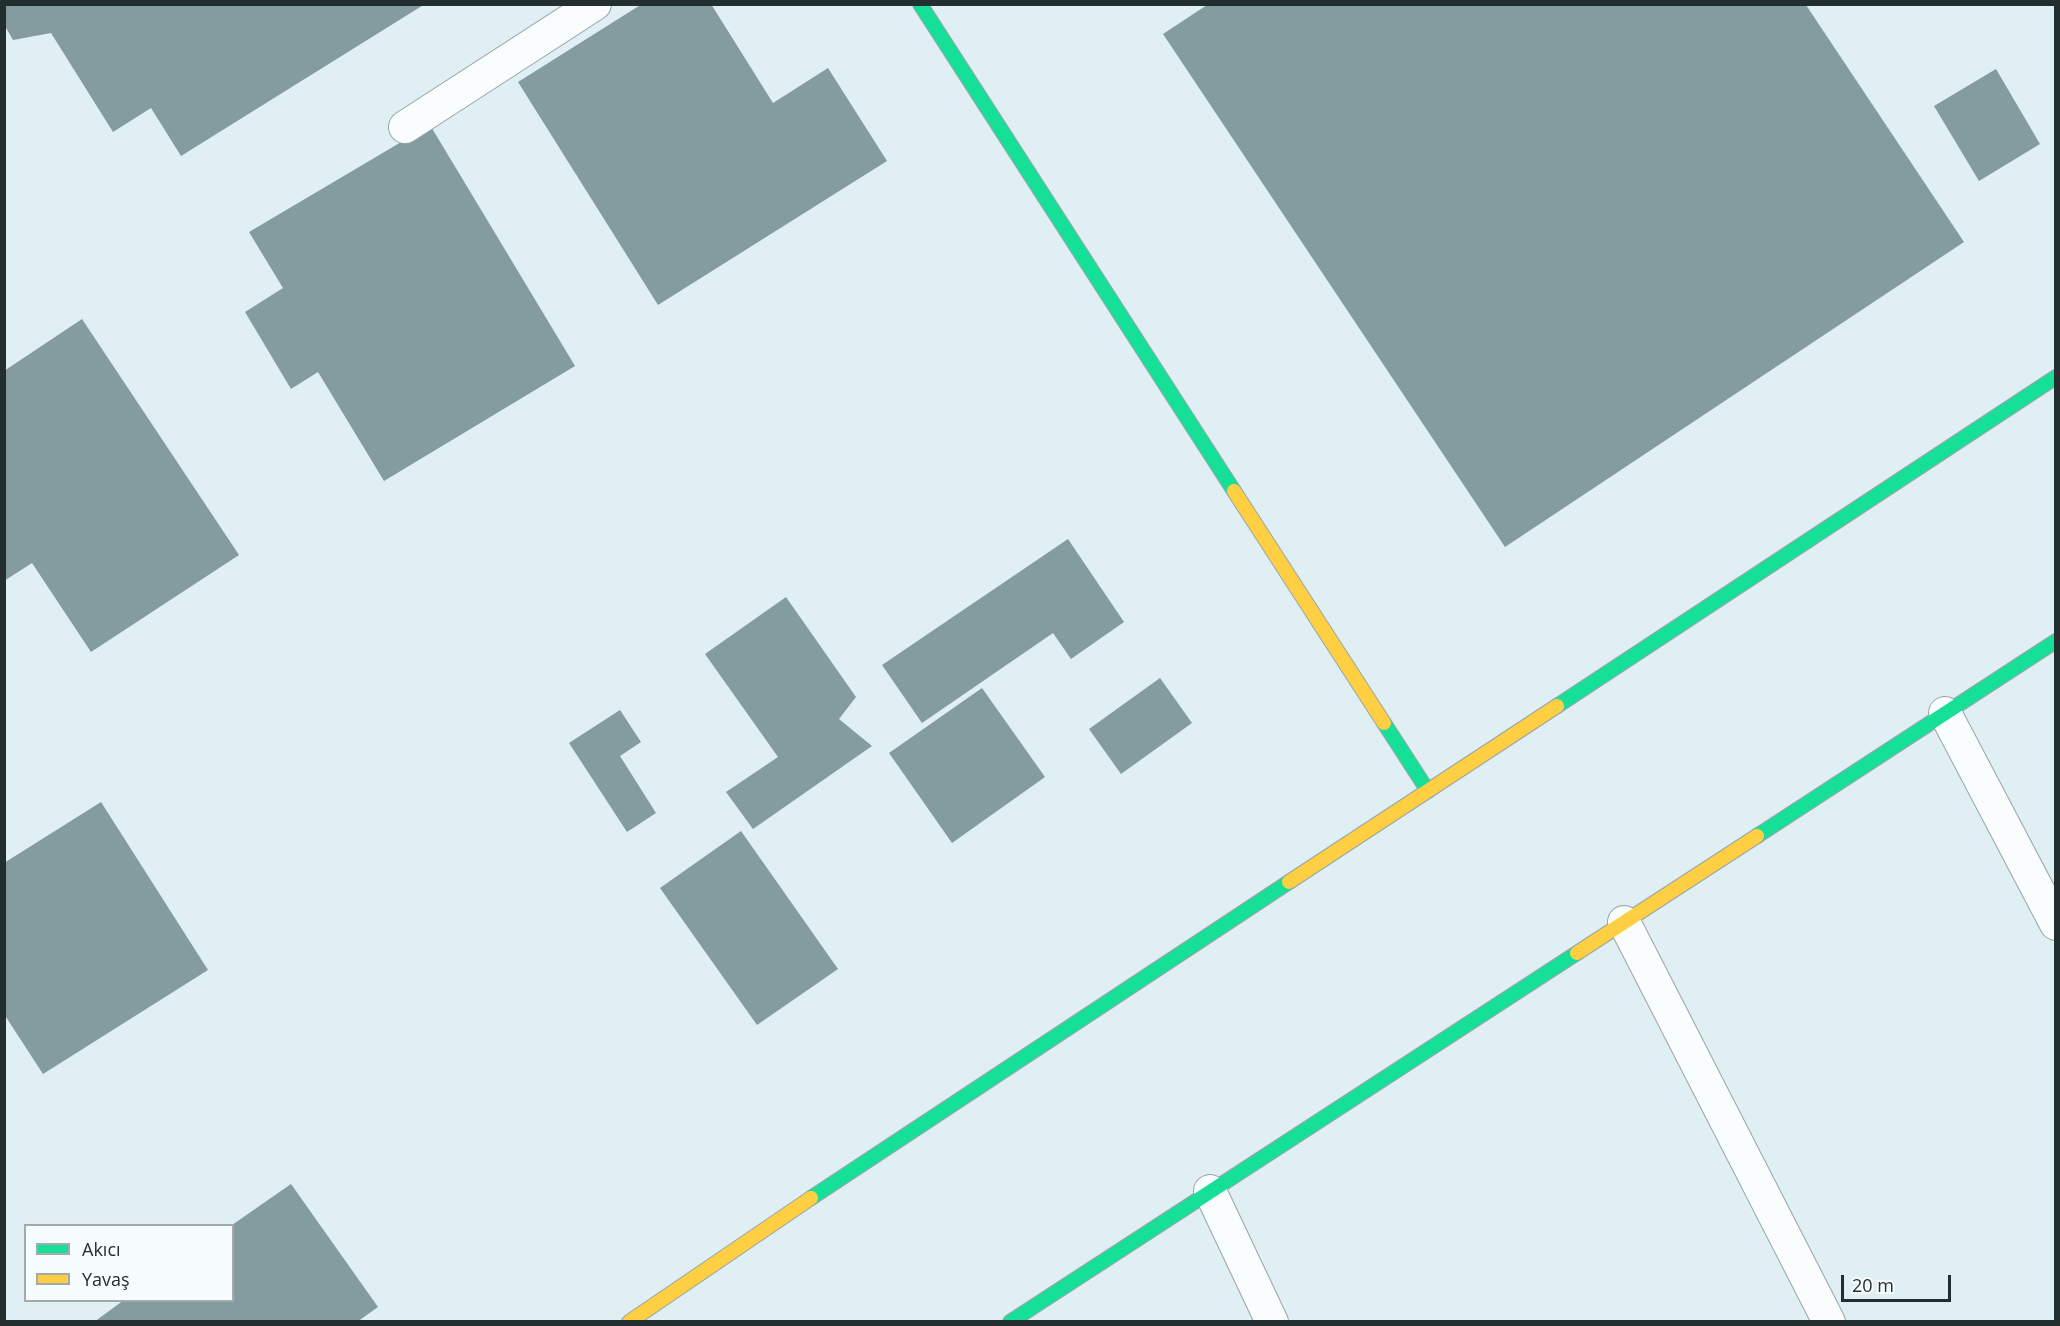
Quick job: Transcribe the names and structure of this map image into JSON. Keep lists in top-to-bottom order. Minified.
{"legend":["Akıcı","Yavaş"],"scale_bar":"20 m"}
